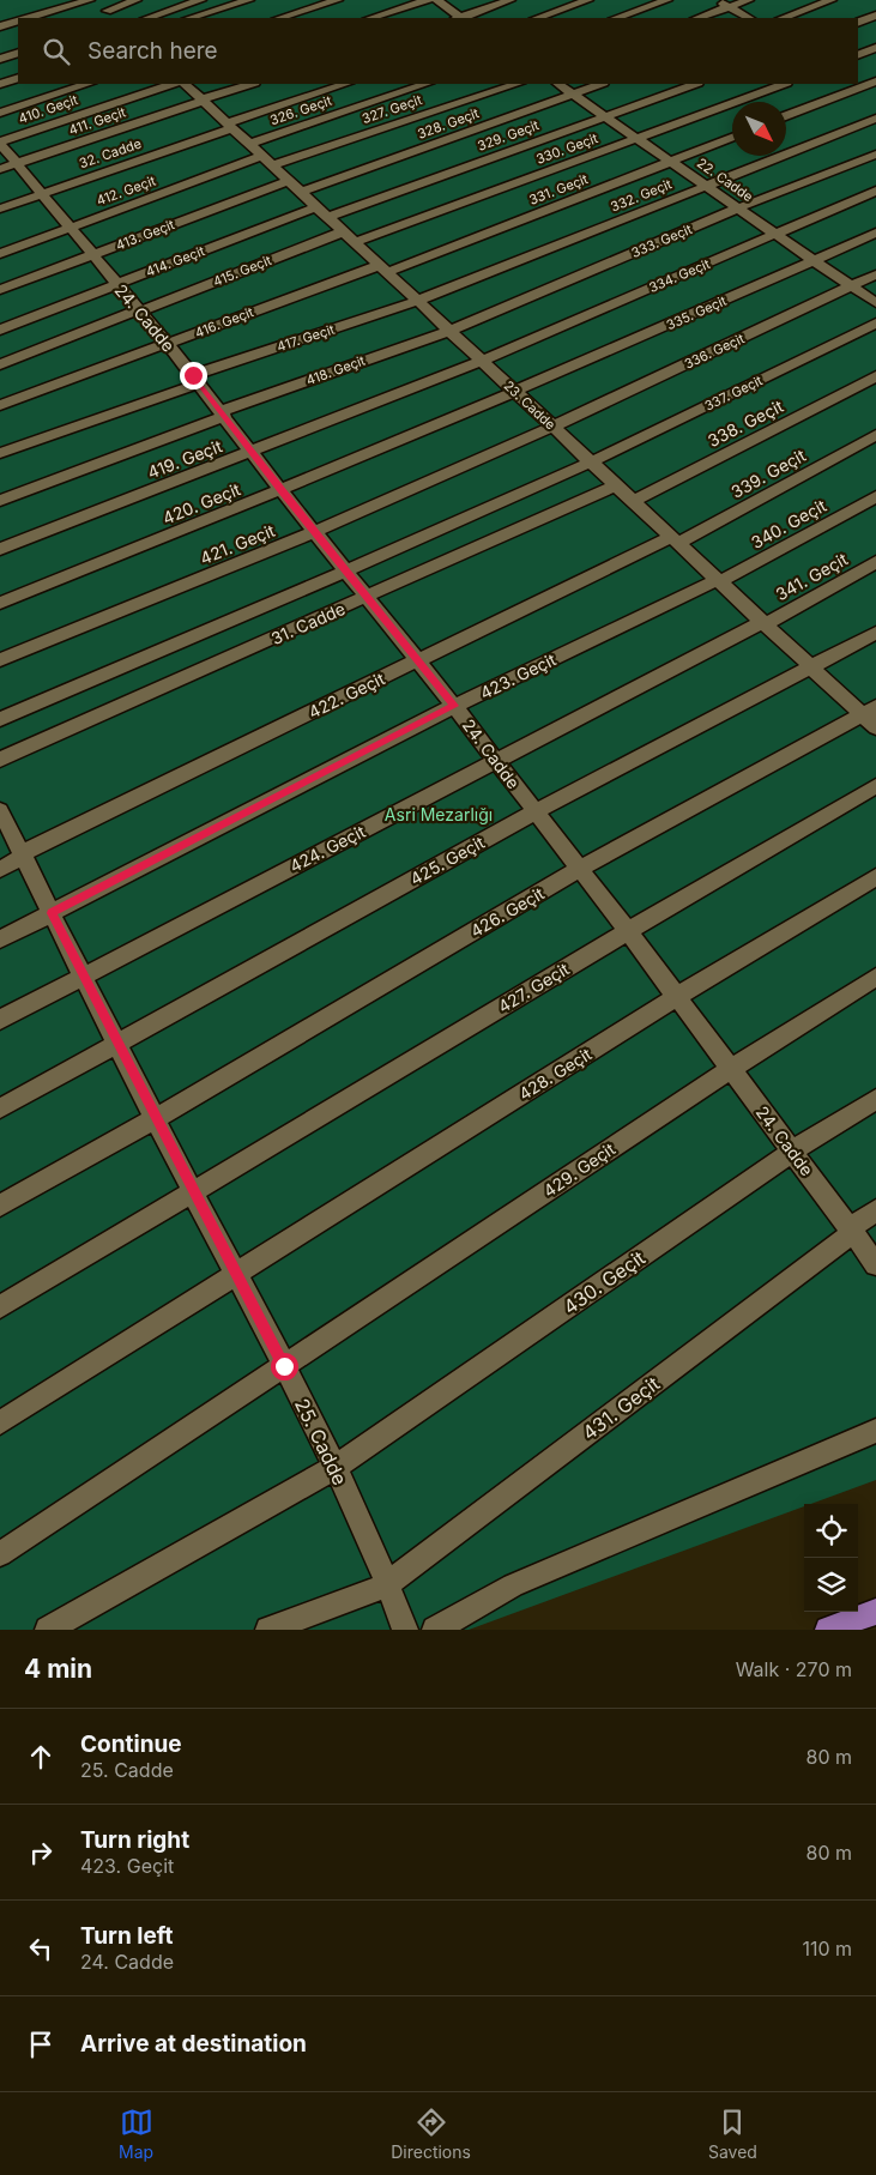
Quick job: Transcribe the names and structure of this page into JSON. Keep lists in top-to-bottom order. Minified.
{"streets":{"lane":["410. Geçit","327. Geçit","326. Geçit","411. Geçit","328. Geçit","329. Geçit","330. Geçit","32. Cadde","22. Cadde","331. Geçit","412. Geçit","332. Geçit","413. Geçit","333. Geçit","414. Geçit","415. Geçit","334. Geçit","335. Geçit","24. Cadde","416. Geçit","417. Geçit","336. Geçit","418. Geçit","337. Geçit","23. Cadde","338. Geçit","419. Geçit","339. Geçit","420. Geçit","340. Geçit","421. Geçit","341. Geçit","31. Cadde","423. Geçit","422. Geçit","424. Geçit","425. Geçit","426. Geçit","427. Geçit","428. Geçit","429. Geçit","430. Geçit","431. Geçit","25. Cadde"]},"crossings":[["410. Geçit","24. Cadde"],["327. Geçit","412. Geçit"],["327. Geçit","23. Cadde"],["326. Geçit","23. Cadde"],["411. Geçit","24. Cadde"],["411. Geçit","23. Cadde"],["328. Geçit","22. Cadde"],["328. Geçit","23. Cadde"],["329. Geçit","22. Cadde"],["329. Geçit","414. Geçit"],["329. Geçit","23. Cadde"],["330. Geçit","22. Cadde"],["330. Geçit","23. Cadde"],["32. Cadde","24. Cadde"],["32. Cadde","23. Cadde"],["22. Cadde","331. Geçit"],["22. Cadde","332. Geçit"],["22. Cadde","333. Geçit"],["22. Cadde","334. Geçit"],["22. Cadde","335. Geçit"],["22. Cadde","336. Geçit"],["331. Geçit","416. Geçit"],["331. Geçit","23. Cadde"],["412. Geçit","24. Cadde"],["412. Geçit","23. Cadde"],["332. Geçit","417. Geçit"],["332. Geçit","23. Cadde"],["413. Geçit","24. Cadde"],["413. Geçit","23. Cadde"],["333. Geçit","418. Geçit"],["333. Geçit","23. Cadde"],["414. Geçit","24. Cadde"],["414. Geçit","23. Cadde"],["415. Geçit","24. Cadde"],["415. Geçit","23. Cadde"],["334. Geçit","23. Cadde"],["334. Geçit","419. Geçit"],["335. Geçit","23. Cadde"],["335. Geçit","420. Geçit"],["24. Cadde","416. Geçit"],["24. Cadde","417. Geçit"],["24. Cadde","418. Geçit"],["24. Cadde","337. Geçit"],["24. Cadde","419. Geçit"],["24. Cadde","420. Geçit"],["24. Cadde","421. Geçit"],["24. Cadde","31. Cadde"],["24. Cadde","423. Geçit"],["24. Cadde","422. Geçit"],["24. Cadde","424. Geçit"],["24. Cadde","425. Geçit"],["24. Cadde","426. Geçit"],["24. Cadde","427. Geçit"],["24. Cadde","428. Geçit"],["24. Cadde","429. Geçit"],["24. Cadde","430. Geçit"],["24. Cadde","431. Geçit"],["416. Geçit","23. Cadde"],["417. Geçit","23. Cadde"],["336. Geçit","23. Cadde"],["336. Geçit","421. Geçit"],["418. Geçit","23. Cadde"],["337. Geçit","23. Cadde"],["23. Cadde","338. Geçit"],["23. Cadde","419. Geçit"],["23. Cadde","339. Geçit"],["23. Cadde","420. Geçit"],["23. Cadde","340. Geçit"],["23. Cadde","421. Geçit"],["23. Cadde","341. Geçit"],["23. Cadde","31. Cadde"],["23. Cadde","423. Geçit"],["23. Cadde","422. Geçit"],["23. Cadde","424. Geçit"],["23. Cadde","425. Geçit"],["23. Cadde","426. Geçit"],["339. Geçit","422. Geçit"],["340. Geçit","423. Geçit"],["341. Geçit","424. Geçit"],["423. Geçit","25. Cadde"],["422. Geçit","25. Cadde"],["424. Geçit","25. Cadde"],["425. Geçit","25. Cadde"],["426. Geçit","25. Cadde"],["427. Geçit","25. Cadde"],["428. Geçit","25. Cadde"],["429. Geçit","25. Cadde"],["430. Geçit","25. Cadde"],["431. Geçit","25. Cadde"]],"parks":["Asri Mezarlığı"],"north":"bottom right","page":{"search":"Search here","heading":["4 min","Walk · 270 m"],"list":[["Continue","25. Cadde","80 m"],["Turn right","423. Geçit","80 m"],["Turn left","24. Cadde","110 m"],"Arrive at destination"],"nav":["Map","Directions","Saved"]}}
